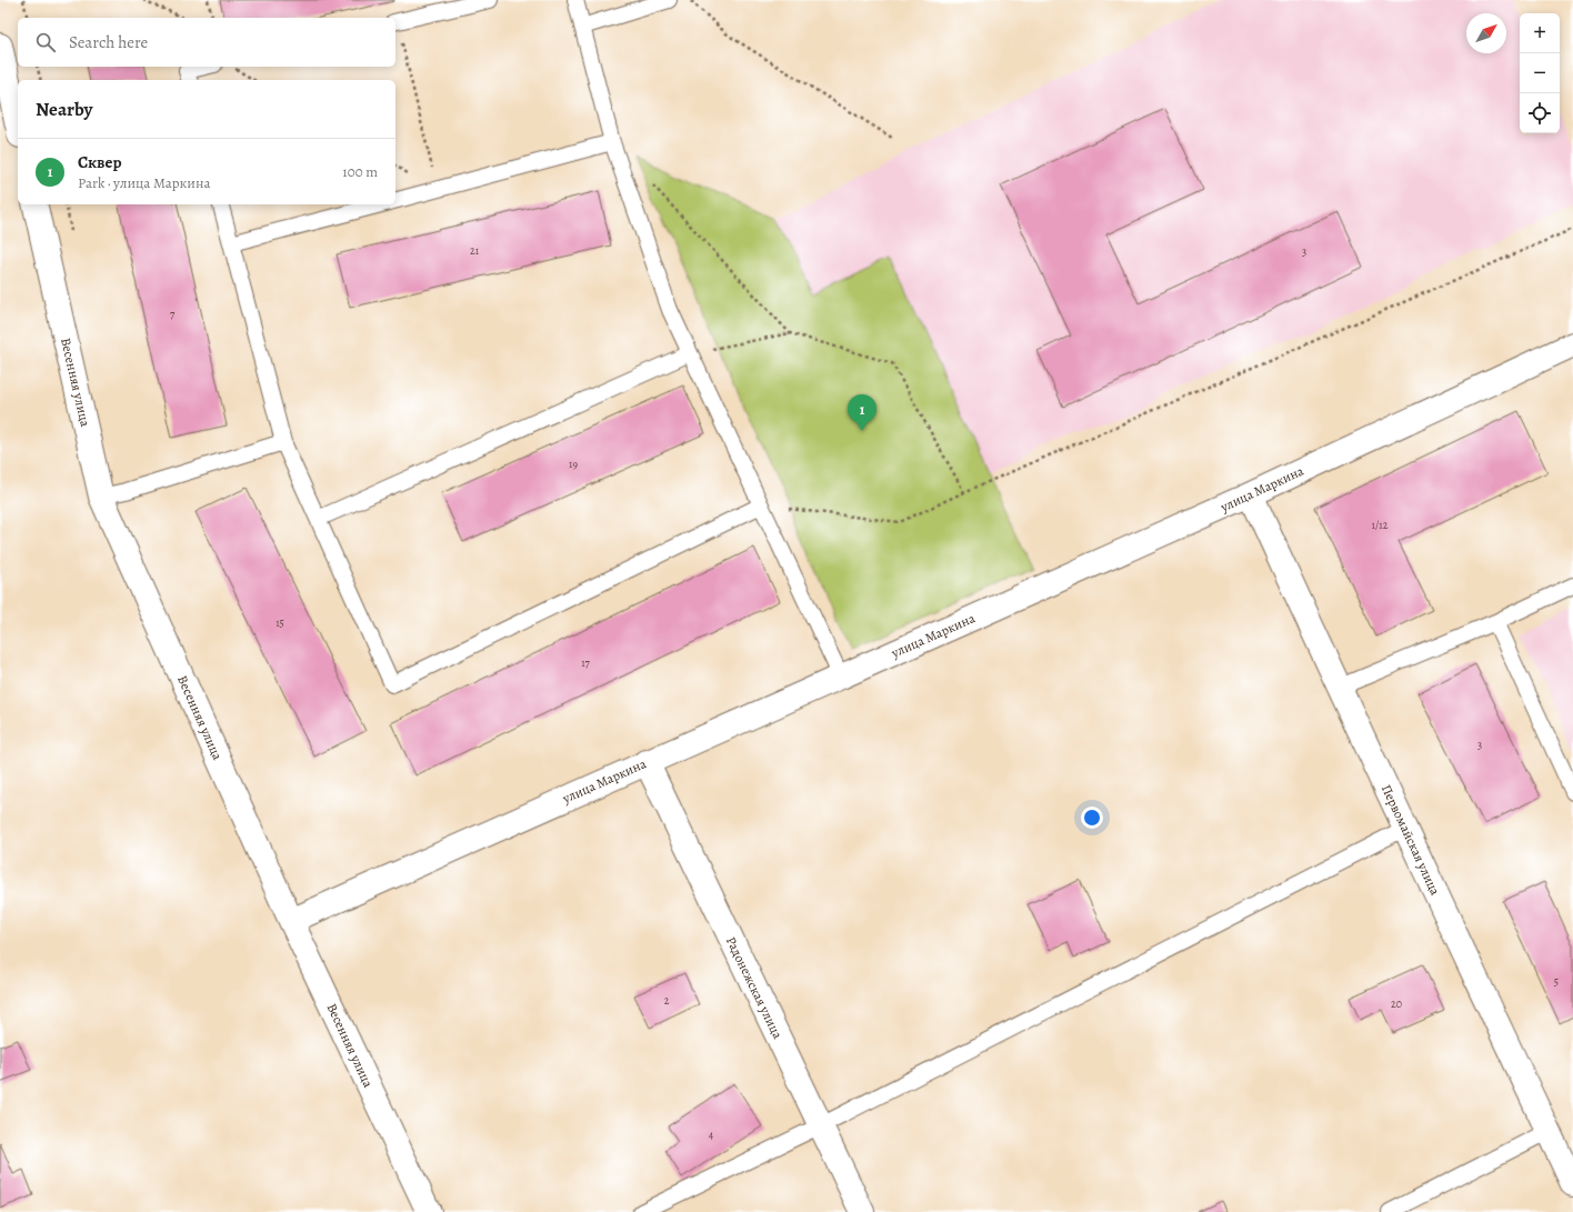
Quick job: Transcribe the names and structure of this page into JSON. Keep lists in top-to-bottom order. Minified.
{"streets":{"street":["Весенняя улица","улица Маркина","Первомайская улица","Радонежская улица"]},"crossings":[["Весенняя улица","улица Маркина"],["улица Маркина","Первомайская улица"],["улица Маркина","Радонежская улица"]],"house_numbers":["21","3","7","19","1/12","15","17","3","5","2","20","4"],"north":"top right","page":{"map_buttons":["+","−"],"search":"Search here","heading":"Nearby","list":[{"mark":"1","name":"Сквер","note":"Park · улица Маркина","value":"100 m"}],"pins":"1"}}
